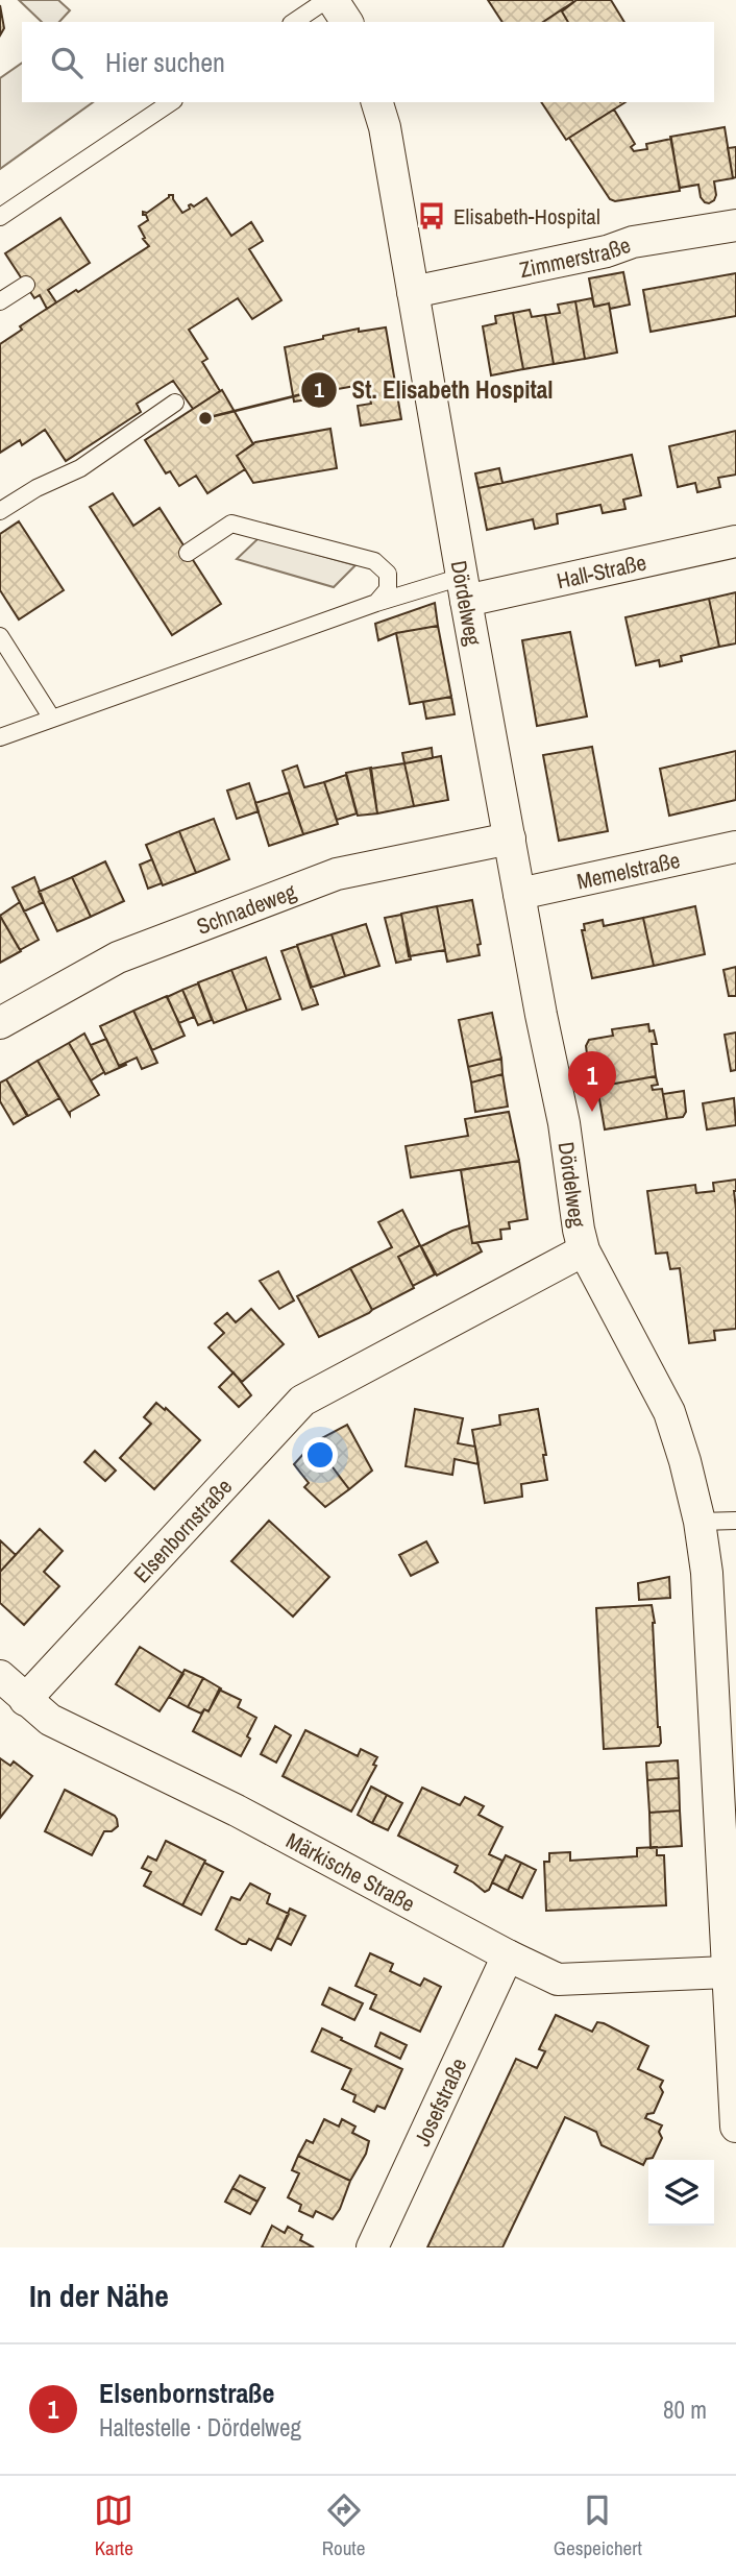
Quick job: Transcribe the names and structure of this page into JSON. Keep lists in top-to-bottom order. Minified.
{"streets":{"street":["Zimmerstraße","Hall-Straße","Dördelweg","Memelstraße","Schnadeweg","Elsenbornstraße","Märkische Straße","Josefstraße"]},"crossings":[["Zimmerstraße","Dördelweg"],["Hall-Straße","Dördelweg"],["Dördelweg","Memelstraße"],["Dördelweg","Schnadeweg"],["Dördelweg","Elsenbornstraße"],["Dördelweg","Märkische Straße"],["Elsenbornstraße","Märkische Straße"],["Märkische Straße","Josefstraße"]],"places":{"bus stop":["Elisabeth-Hospital"],"other":["St. Elisabeth Hospital"]},"page":{"search":"Hier suchen","pins":"1","heading":"In der Nähe","list":[{"mark":"1","name":"Elsenbornstraße","note":"Haltestelle · Dördelweg","value":"80 m"}],"nav":["Karte","Route","Gespeichert"]}}
